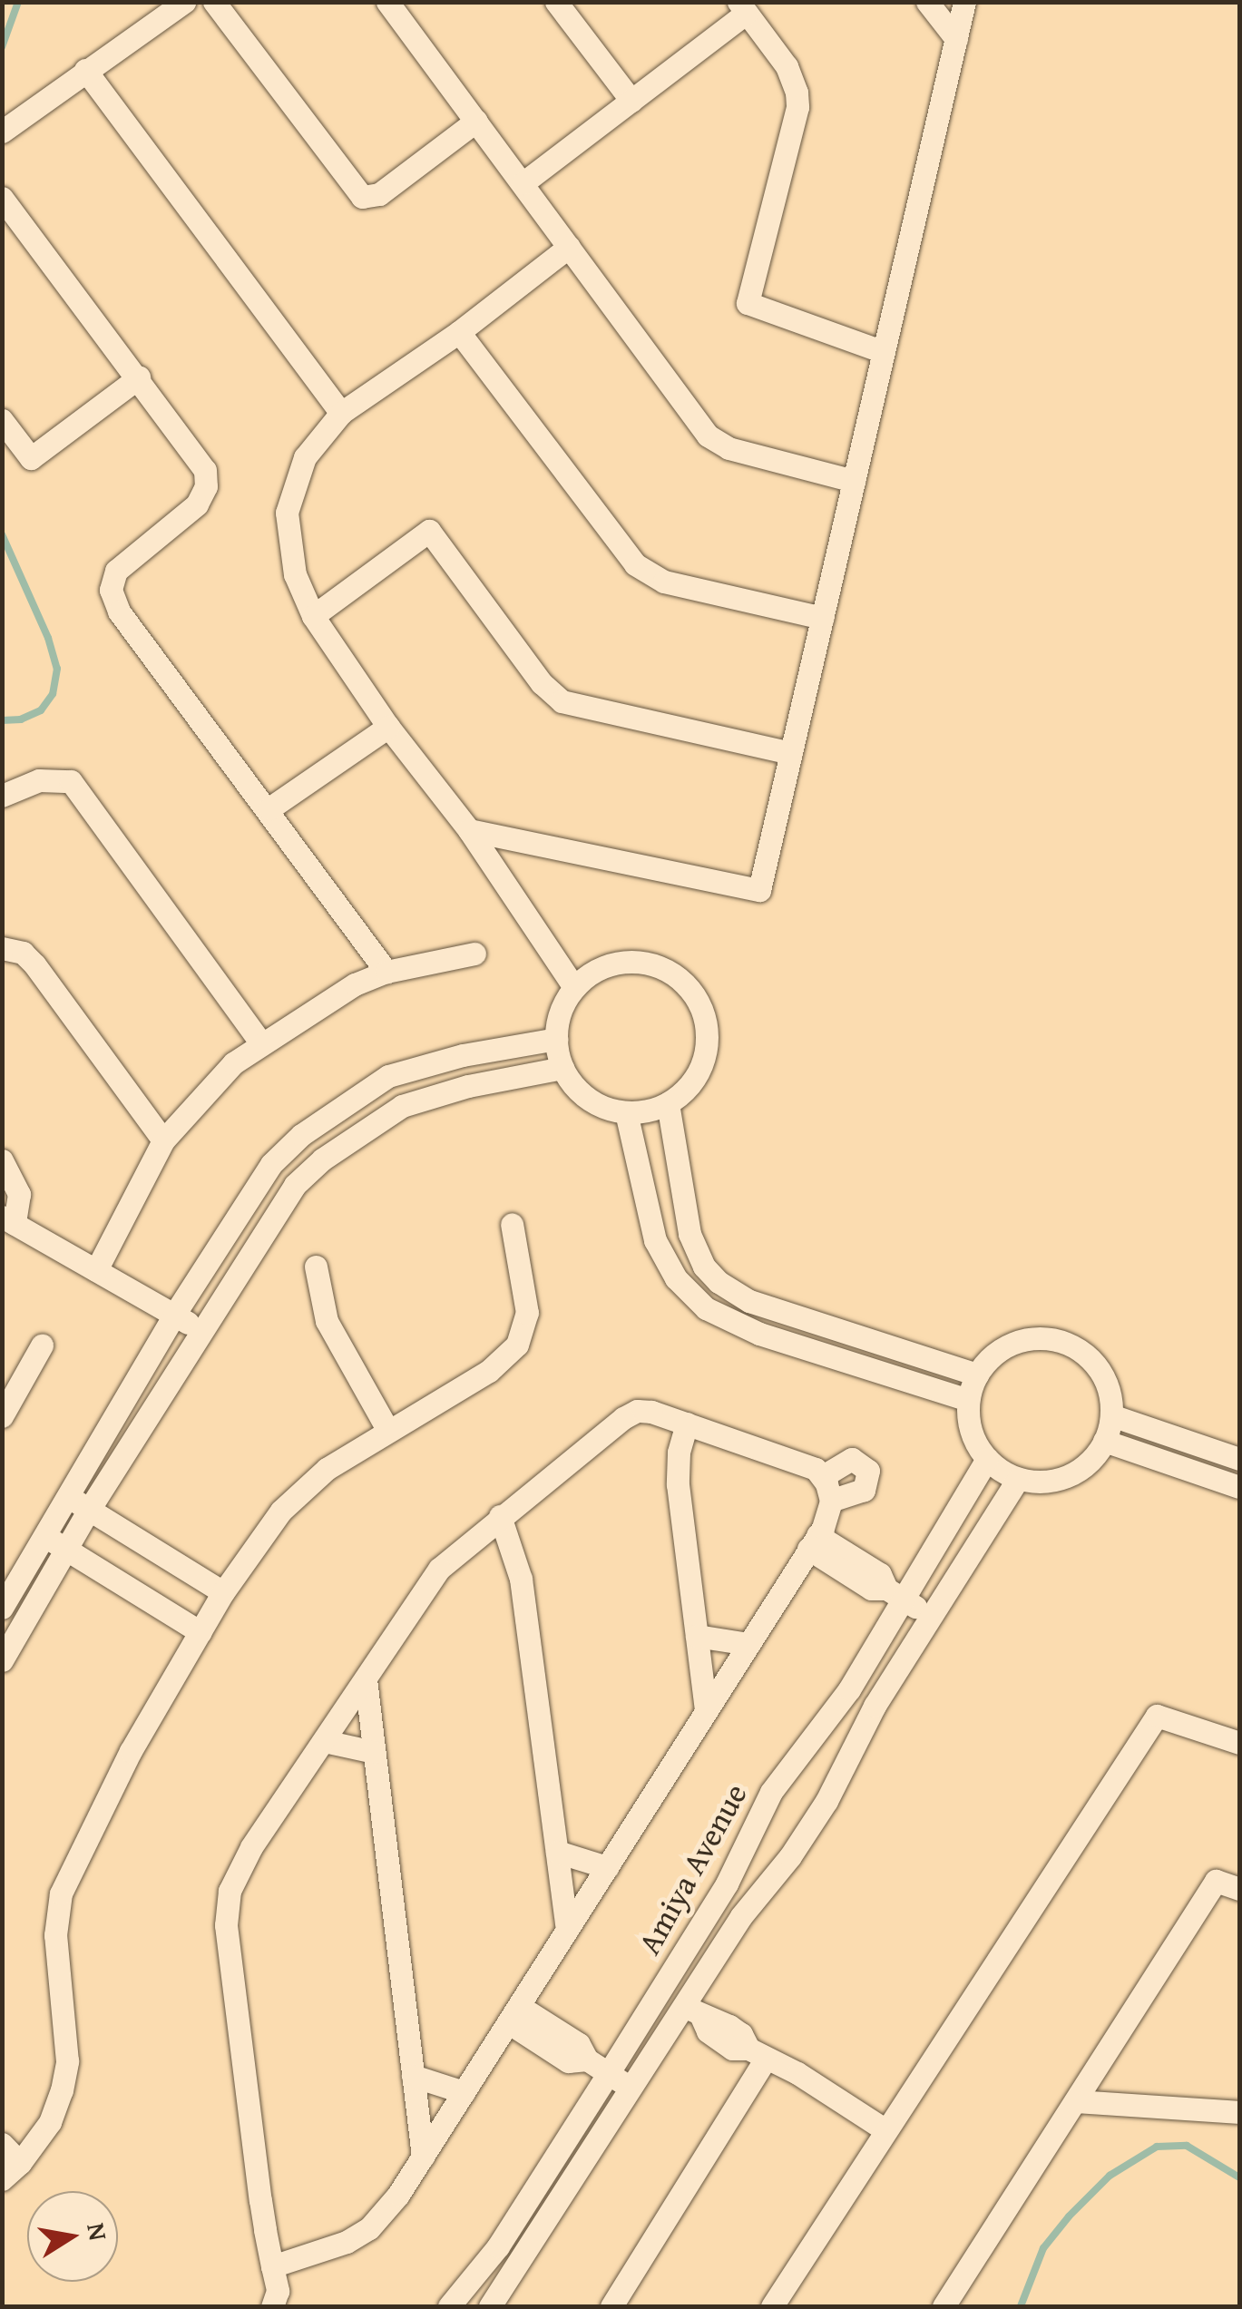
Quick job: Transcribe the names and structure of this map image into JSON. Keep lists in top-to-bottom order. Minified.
{"streets":{"street":["Amiya Avenue"]},"north":"right"}
